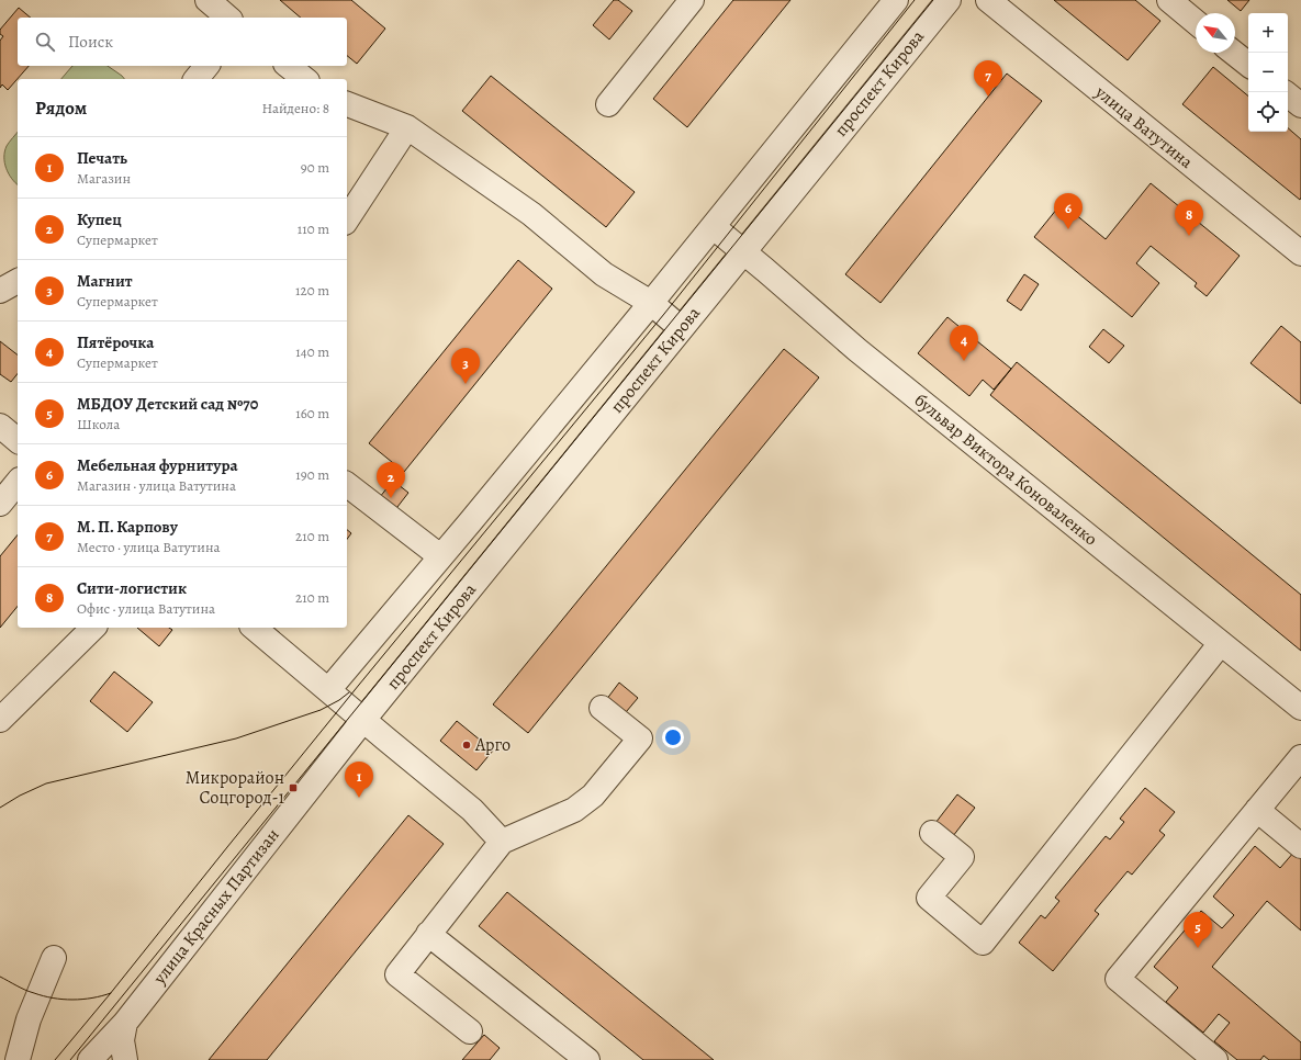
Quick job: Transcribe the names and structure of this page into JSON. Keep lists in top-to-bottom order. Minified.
{"streets":{"street":["проспект Кирова","улица Ватутина","бульвар Виктора Коноваленко","улица Красных Партизан"]},"crossings":[["проспект Кирова","бульвар Виктора Коноваленко"],["проспект Кирова","улица Красных Партизан"]],"places":{"other":["Арго"],"transit":["Микрорайон Соцгород-1"]},"north":"top left","page":{"map_buttons":["+","−"],"search":"Поиск","pins":["7","6","8","4","3","2","1","5"],"heading":["Рядом","Найдено: 8"],"list":[{"mark":"1","name":"Печать","note":"Магазин","value":"90 m"},{"mark":"2","name":"Купец","note":"Супермаркет","value":"110 m"},{"mark":"3","name":"Магнит","note":"Супермаркет","value":"120 m"},{"mark":"4","name":"Пятёрочка","note":"Супермаркет","value":"140 m"},{"mark":"5","name":"МБДОУ Детский сад №70","note":"Школа","value":"160 m"},{"mark":"6","name":"Мебельная фурнитура","note":"Магазин · улица Ватутина","value":"190 m"},{"mark":"7","name":"М. П. Карпову","note":"Место · улица Ватутина","value":"210 m"},{"mark":"8","name":"Сити-логистик","note":"Офис · улица Ватутина","value":"210 m"}]}}
